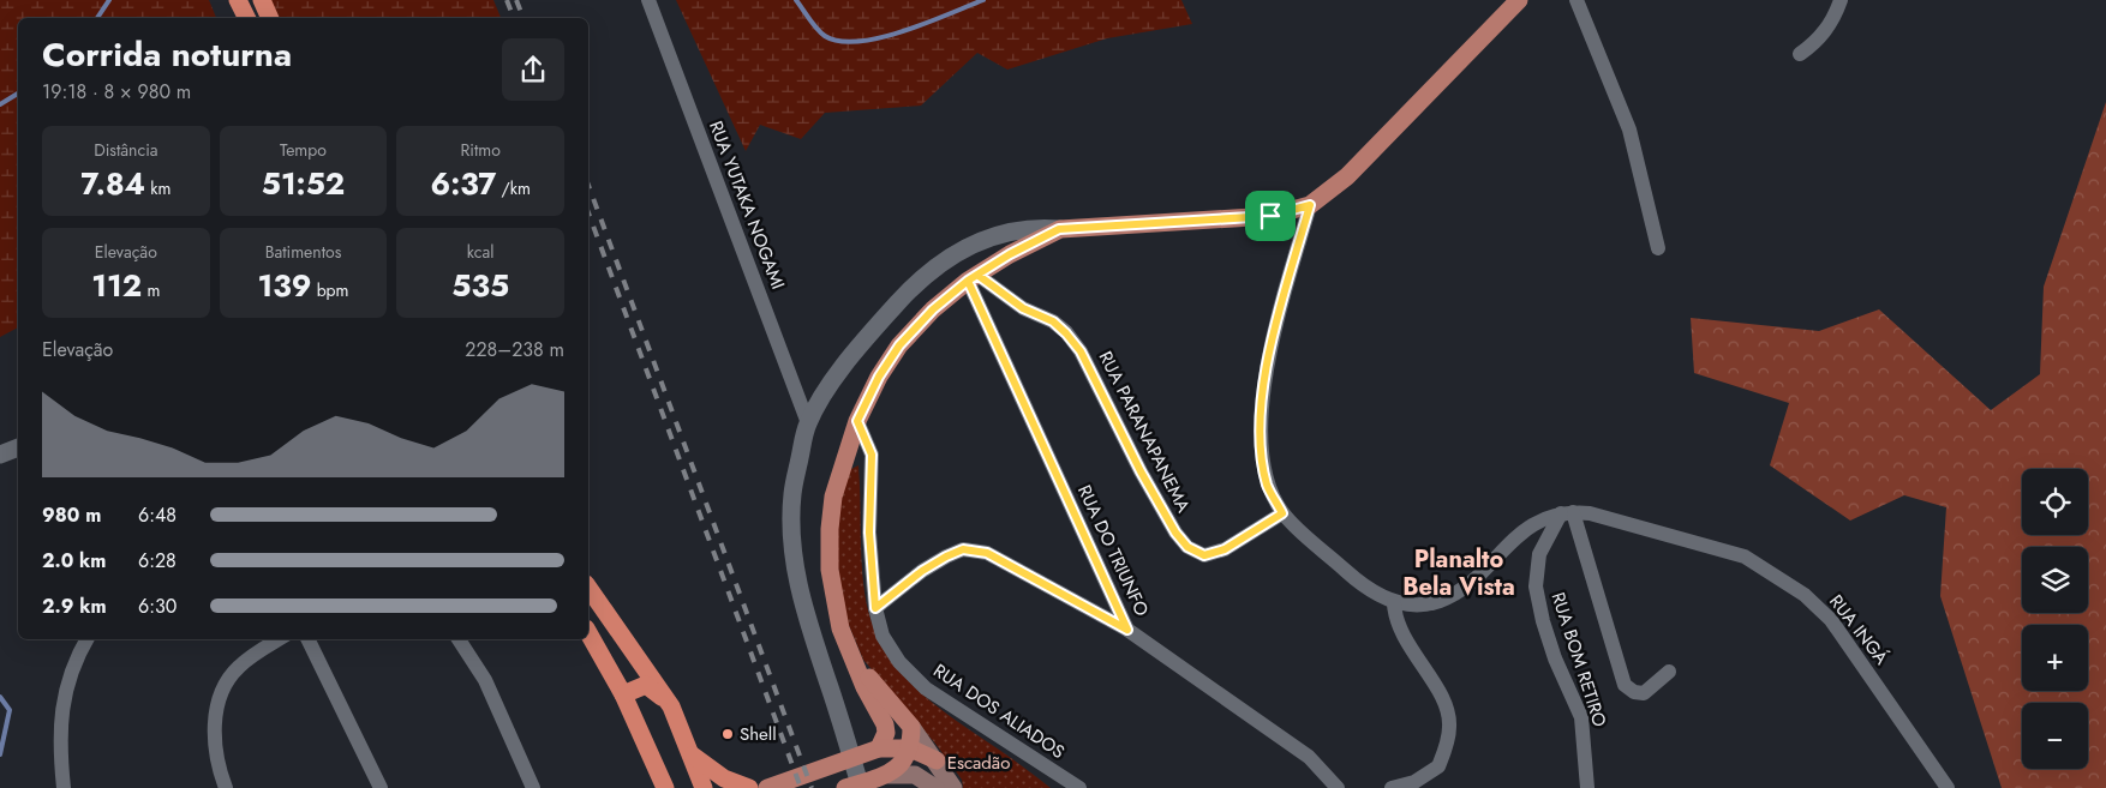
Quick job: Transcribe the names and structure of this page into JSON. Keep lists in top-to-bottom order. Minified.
{"streets":{"street":["RUA YUTAKA NOGAMI","RUA PARANAPANEMA","RUA DO TRIUNFO","RUA INGÁ","RUA BOM RETIRO","RUA DOS ALIADOS"]},"crossings":[["RUA PARANAPANEMA","RUA DO TRIUNFO"],["RUA INGÁ","RUA BOM RETIRO"]],"districts":["Planalto Bela Vista"],"parks":["Escadão"],"places":["Shell"],"page":{"heading":["Corrida noturna","19:18 · 8 × 980 m"],"stats":[["Distância","7.84 km"],["Tempo","51:52"],["Ritmo","6:37 /km"],["Elevação","112 m"],["Batimentos","139 bpm"],["kcal","535"]],"chart":["Elevação","228–238 m"],"map_buttons":["+","−"],"list":[{"name":"980 m","note":"6:48"},{"name":"2.0 km","note":"6:28"},{"name":"2.9 km","note":"6:30"}]}}
